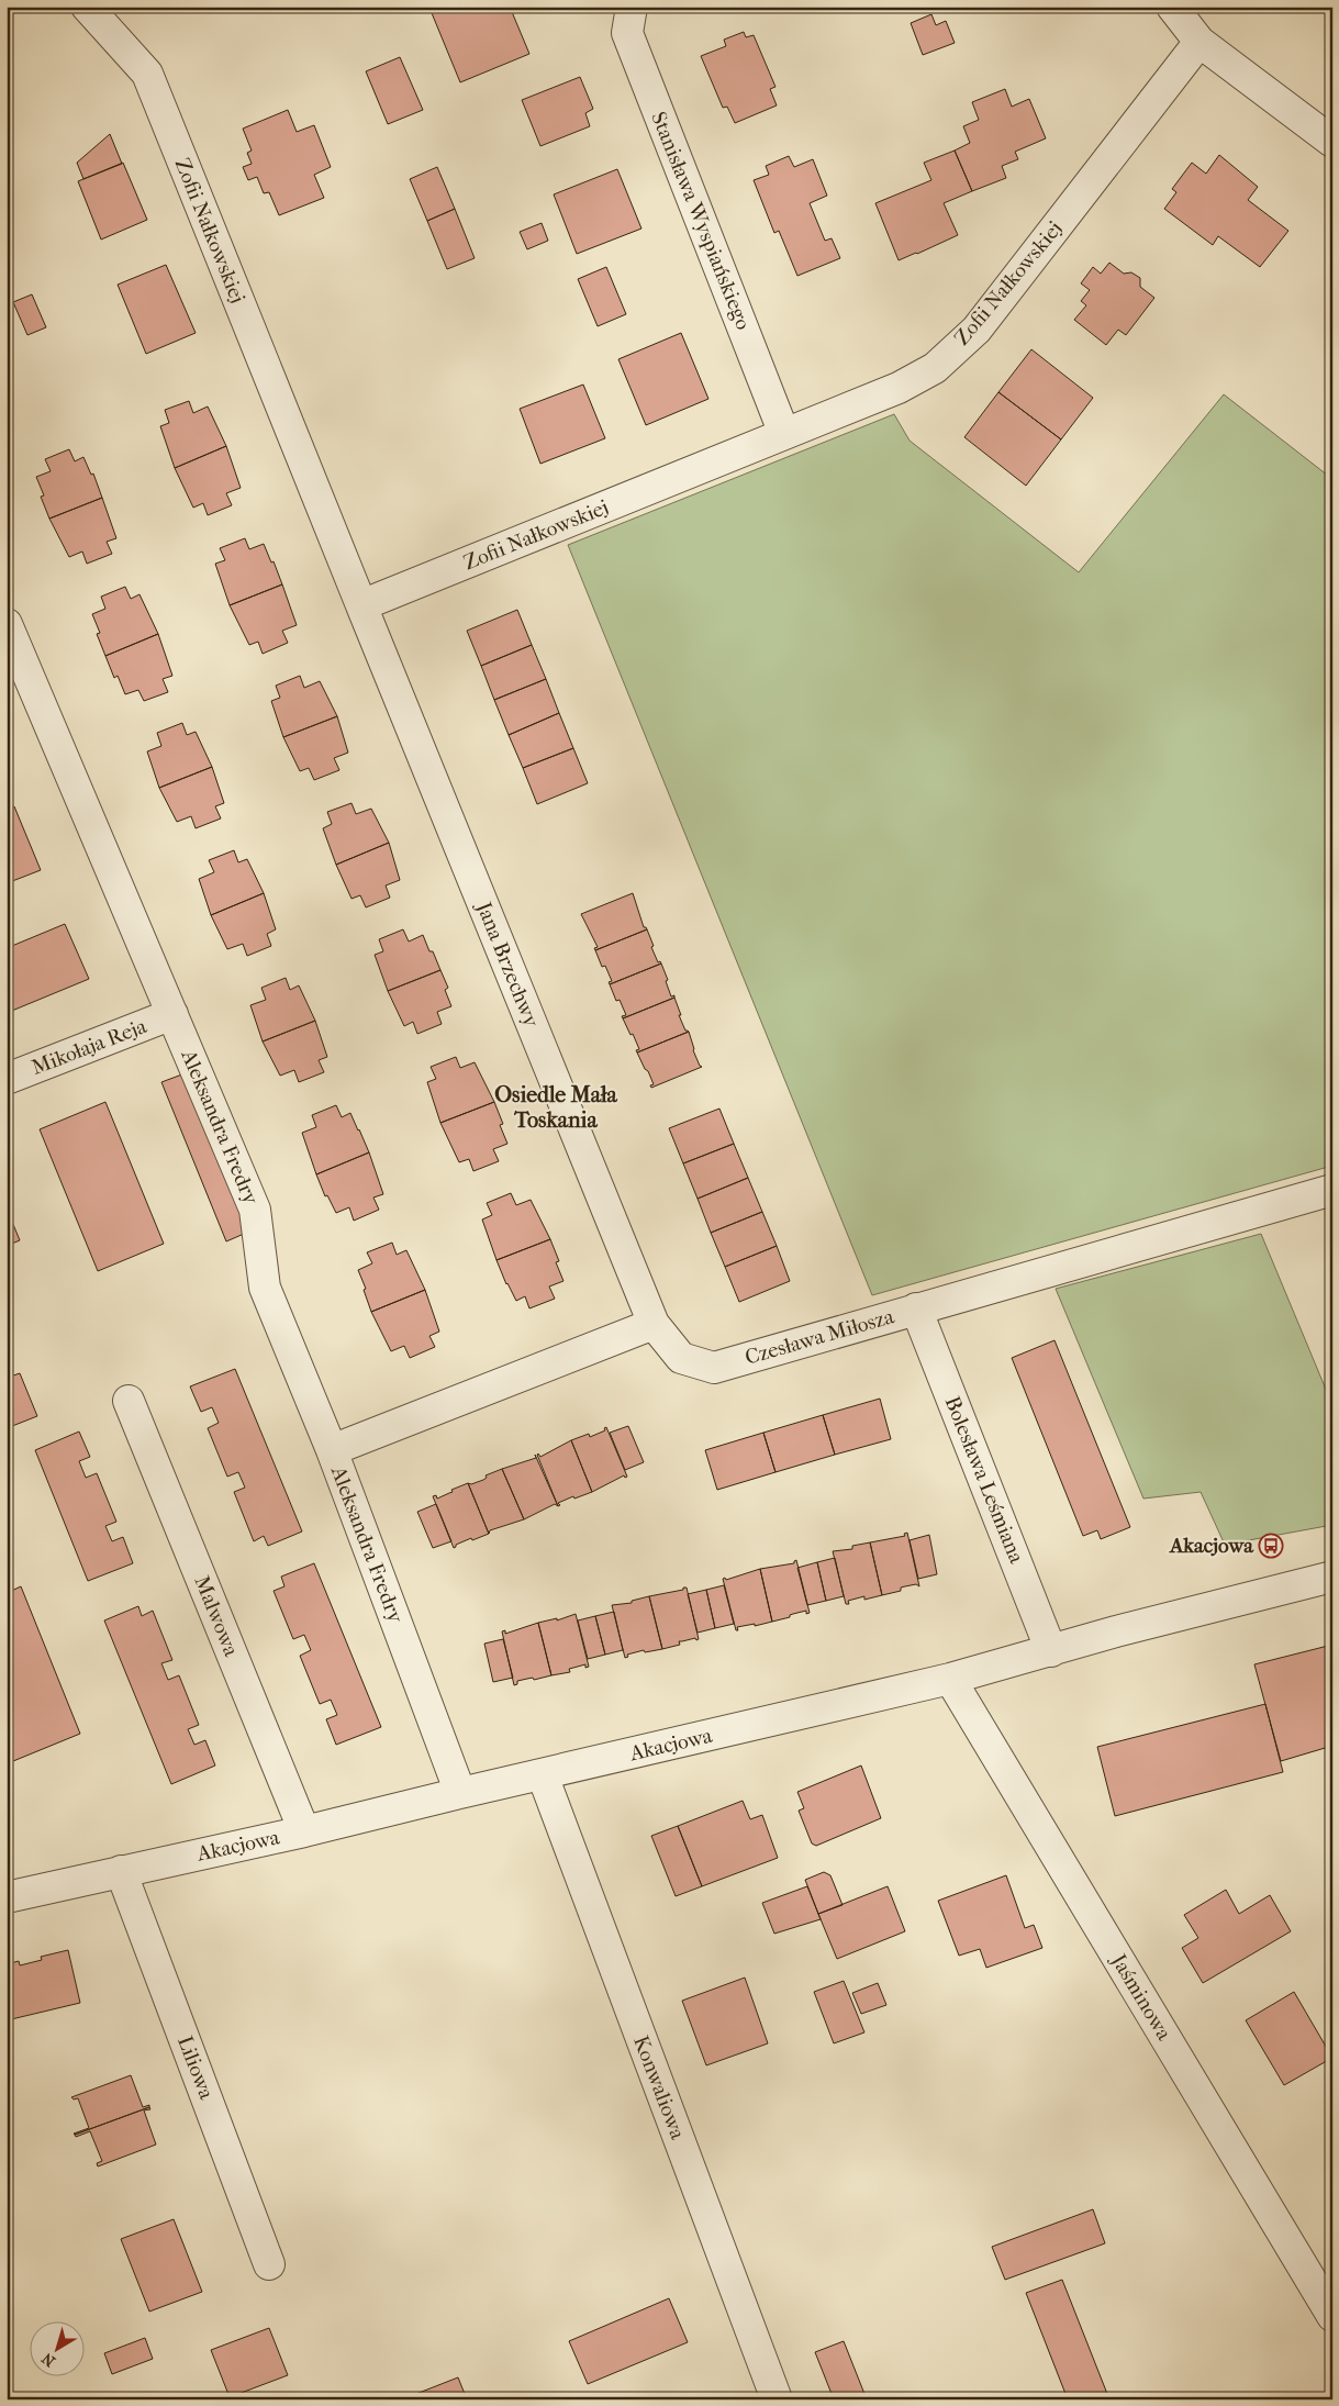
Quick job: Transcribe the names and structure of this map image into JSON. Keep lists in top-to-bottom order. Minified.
{"streets":{"street":["Stanisława Wyspiańskiego","Zofii Nałkowskiej","Jana Brzechwy","Mikołaja Reja","Aleksandra Fredry","Czesława Miłosza","Bolesława Leśmiana","Malwowa","Akacjowa","Jaśminowa","Liliowa","Konwaliowa"]},"crossings":[["Stanisława Wyspiańskiego","Zofii Nałkowskiej"],["Zofii Nałkowskiej","Jana Brzechwy"],["Jana Brzechwy","Czesława Miłosza"],["Mikołaja Reja","Aleksandra Fredry"],["Aleksandra Fredry","Akacjowa"],["Czesława Miłosza","Bolesława Leśmiana"],["Bolesława Leśmiana","Akacjowa"],["Malwowa","Akacjowa"],["Akacjowa","Jaśminowa"],["Akacjowa","Liliowa"],["Akacjowa","Konwaliowa"]],"districts":["Osiedle Mała Toskania"],"places":{"bus stop":["Akacjowa"]},"north":"bottom left"}
